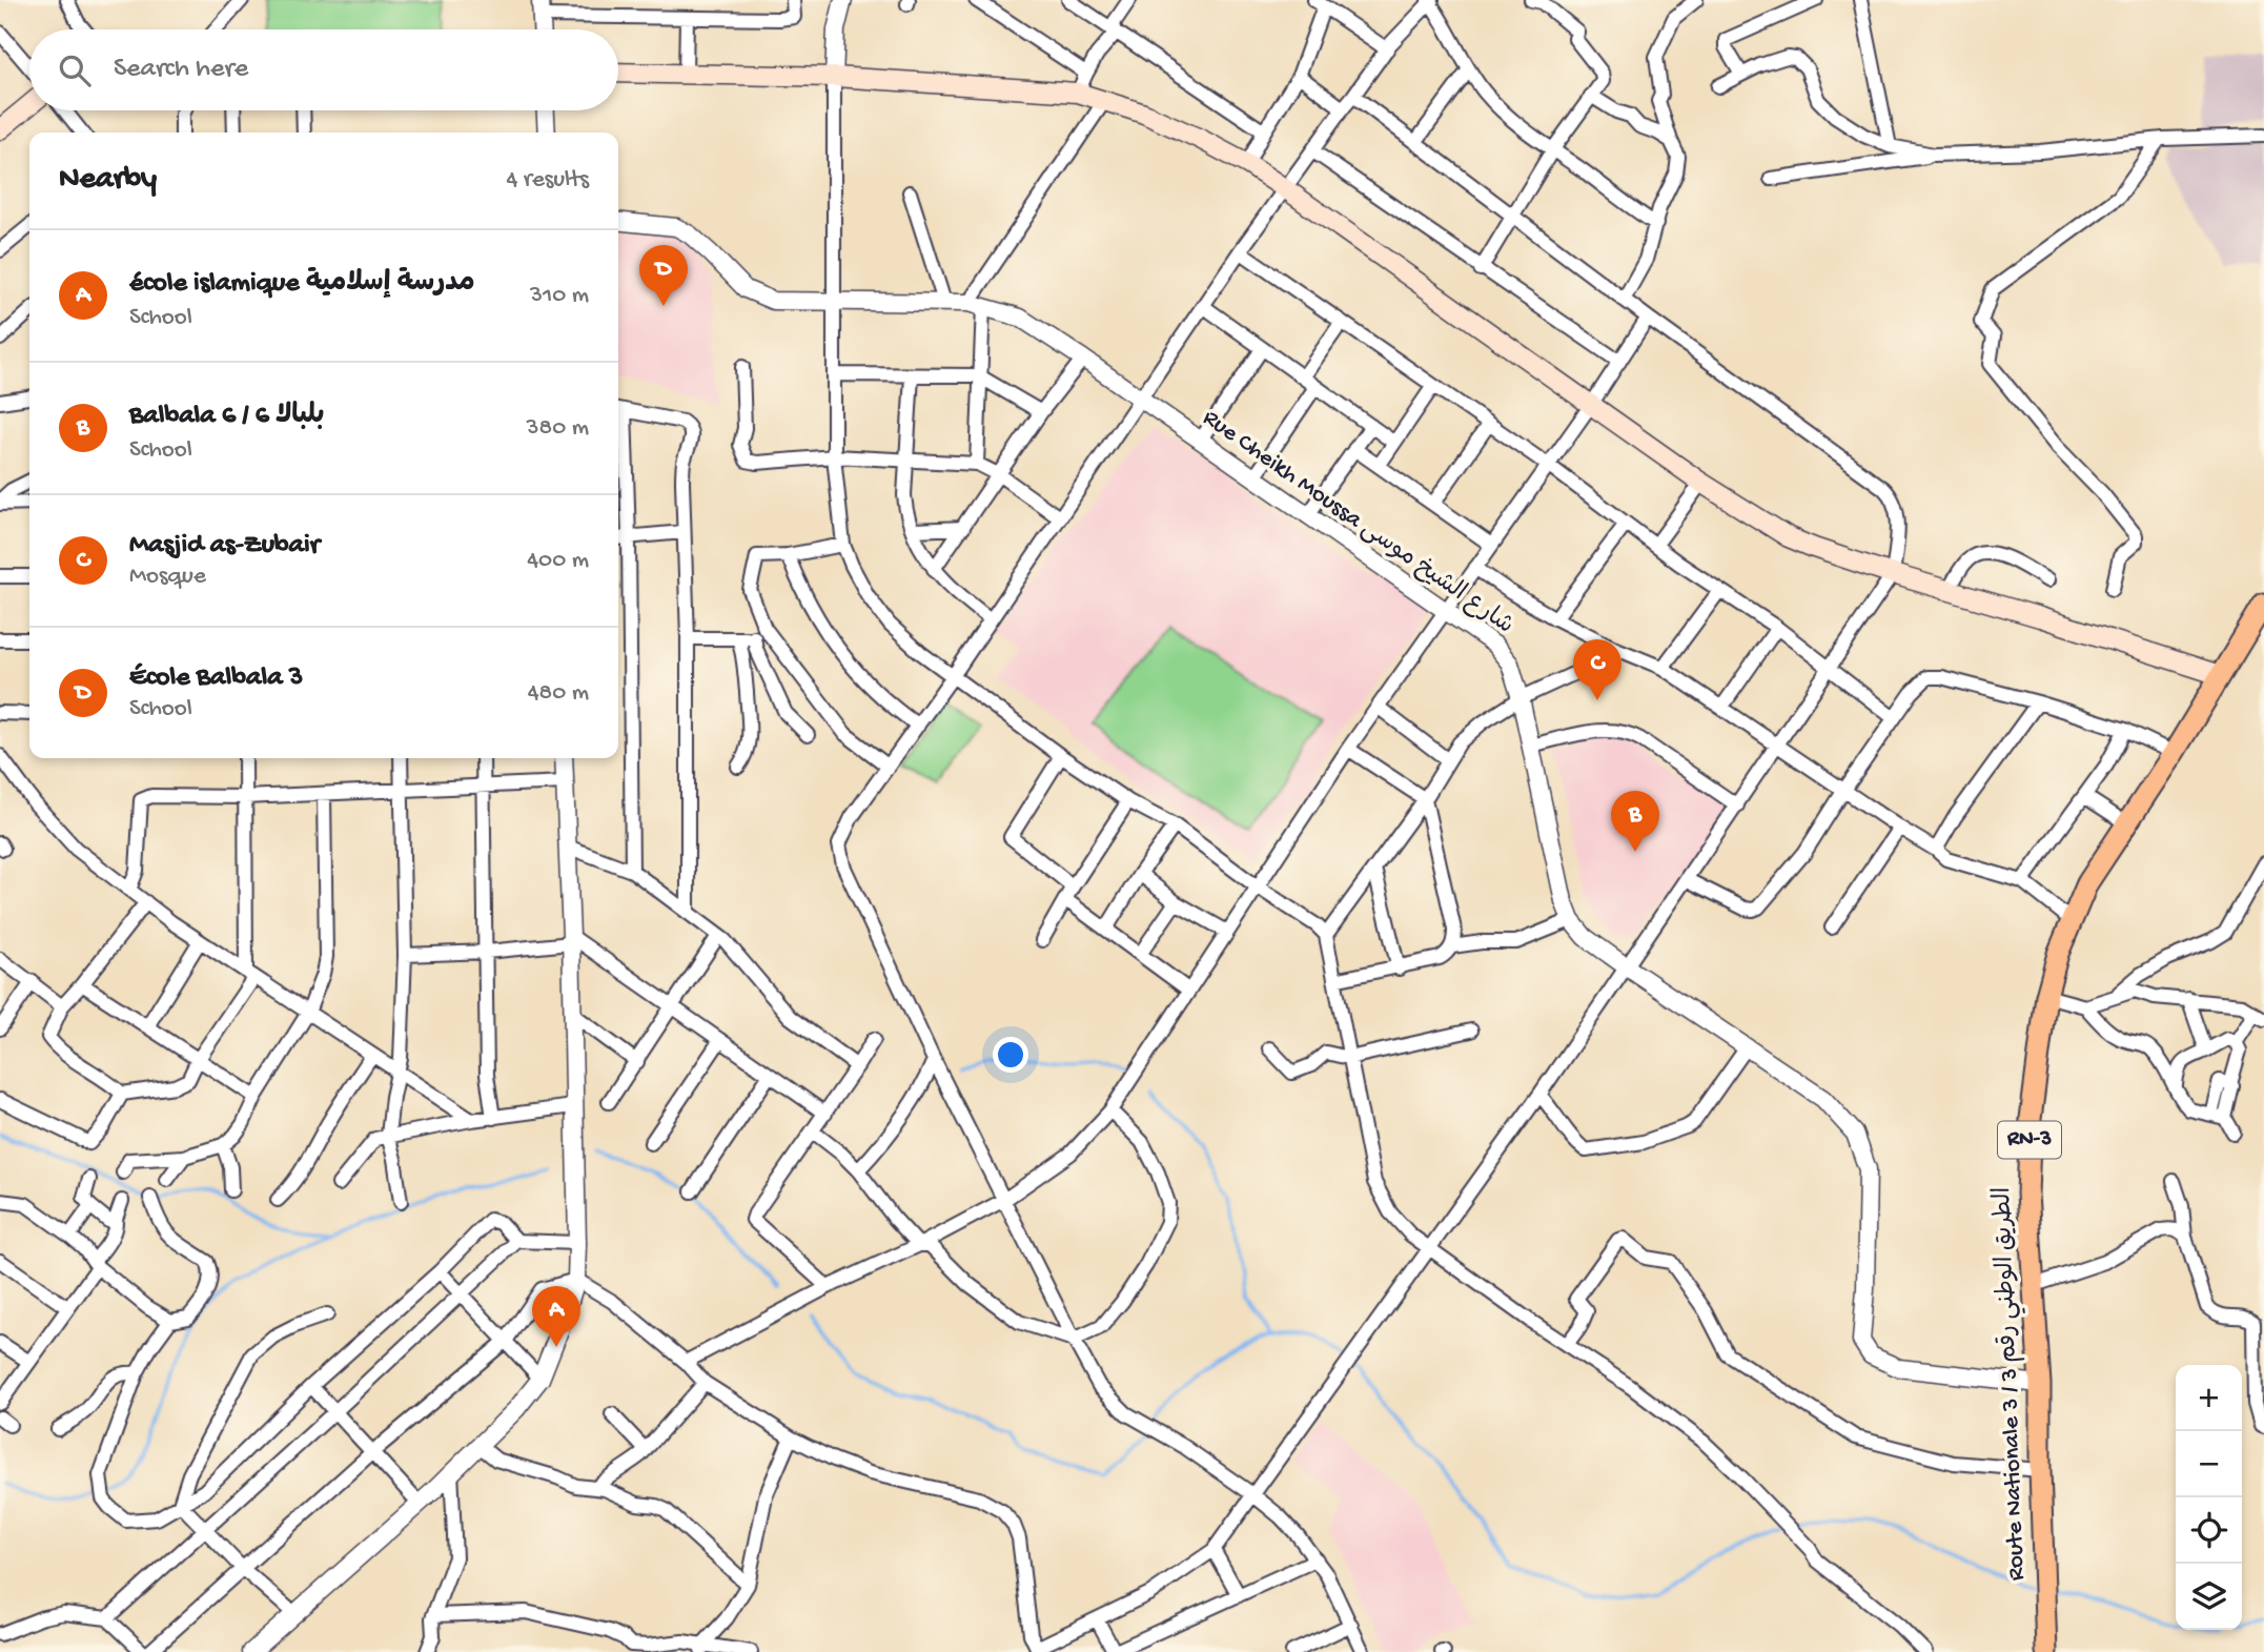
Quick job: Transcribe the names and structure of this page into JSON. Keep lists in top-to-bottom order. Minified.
{"streets":{"highway":["RN-3","Route Nationale 3 / الطريق الوطني رقم 3"],"street":["Rue Cheikh Moussa شارع الشيخ موسى"]},"crossings":[["Rue Cheikh Moussa شارع الشيخ موسى","Route Nationale 3 / الطريق الوطني رقم 3"],["RN-3","Route Nationale 3 / الطريق الوطني رقم 3"]],"page":{"search":"Search here","heading":["Nearby","4 results"],"list":[{"mark":"A","name":"école islamique مدرسة إسلامية","note":"School","value":"310 m"},{"mark":"B","name":"Balbala 6 / بلبالا 6","note":"School","value":"380 m"},{"mark":"C","name":"Masjid as-Zubair","note":"Mosque","value":"400 m"},{"mark":"D","name":"École Balbala 3","note":"School","value":"480 m"}],"pins":["D","C","B","A"],"map_buttons":["+","−"]}}
